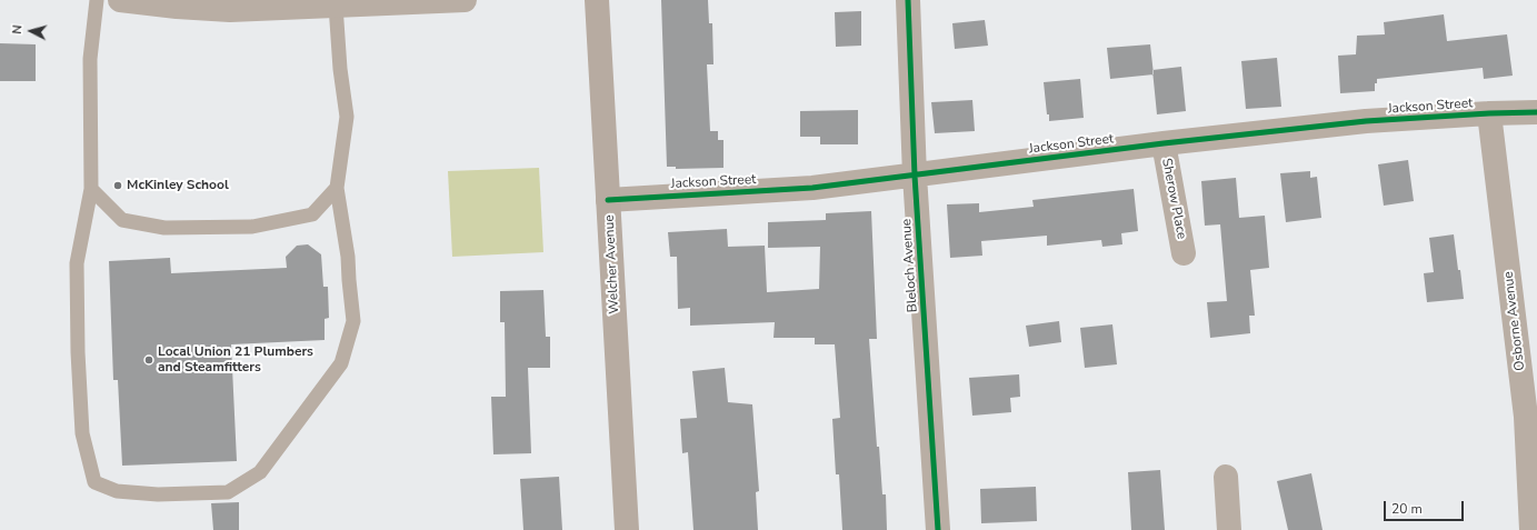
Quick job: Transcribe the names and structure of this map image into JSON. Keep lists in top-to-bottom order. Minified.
{"streets":{"street":["Jackson Street","Sherow Place","Welcher Avenue","Bleloch Avenue","Osborne Avenue"]},"crossings":[["Jackson Street","Sherow Place"],["Jackson Street","Welcher Avenue"],["Jackson Street","Bleloch Avenue"],["Jackson Street","Osborne Avenue"]],"places":["McKinley School","Local Union 21 Plumbers and Steamfitters"],"scale_bar":"20 m","north":"left"}
